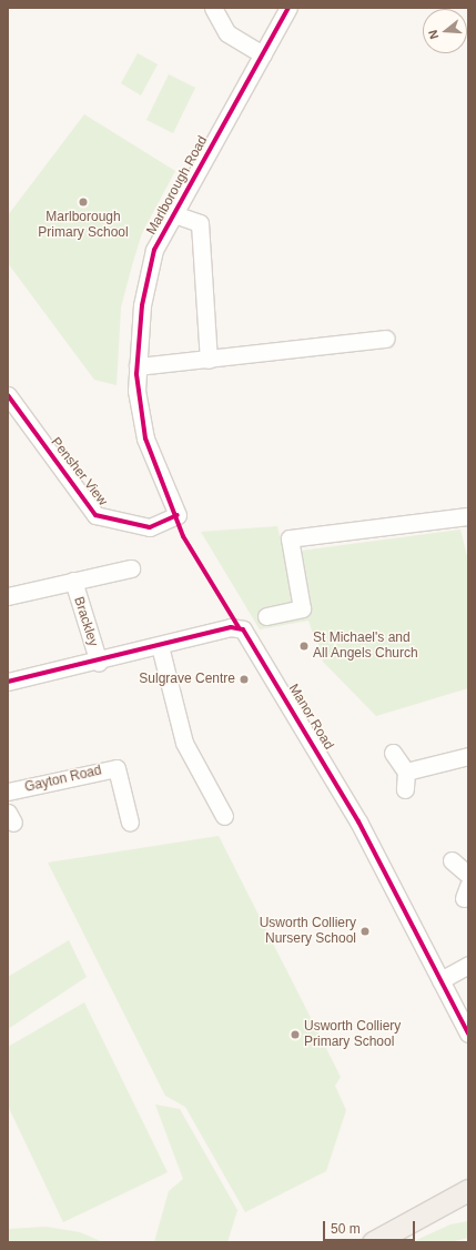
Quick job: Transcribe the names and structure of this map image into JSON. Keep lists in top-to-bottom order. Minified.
{"streets":{"street":["Marlborough Road","Pensher View","Brackley","Manor Road","Gayton Road"]},"crossings":[["Marlborough Road","Pensher View"],["Brackley","Manor Road"]],"places":["Marlborough Primary School","St Michael's and All Angels Church","Sulgrave Centre","Usworth Colliery Nursery School","Usworth Colliery Primary School"],"scale_bar":"50 m","north":"left"}
